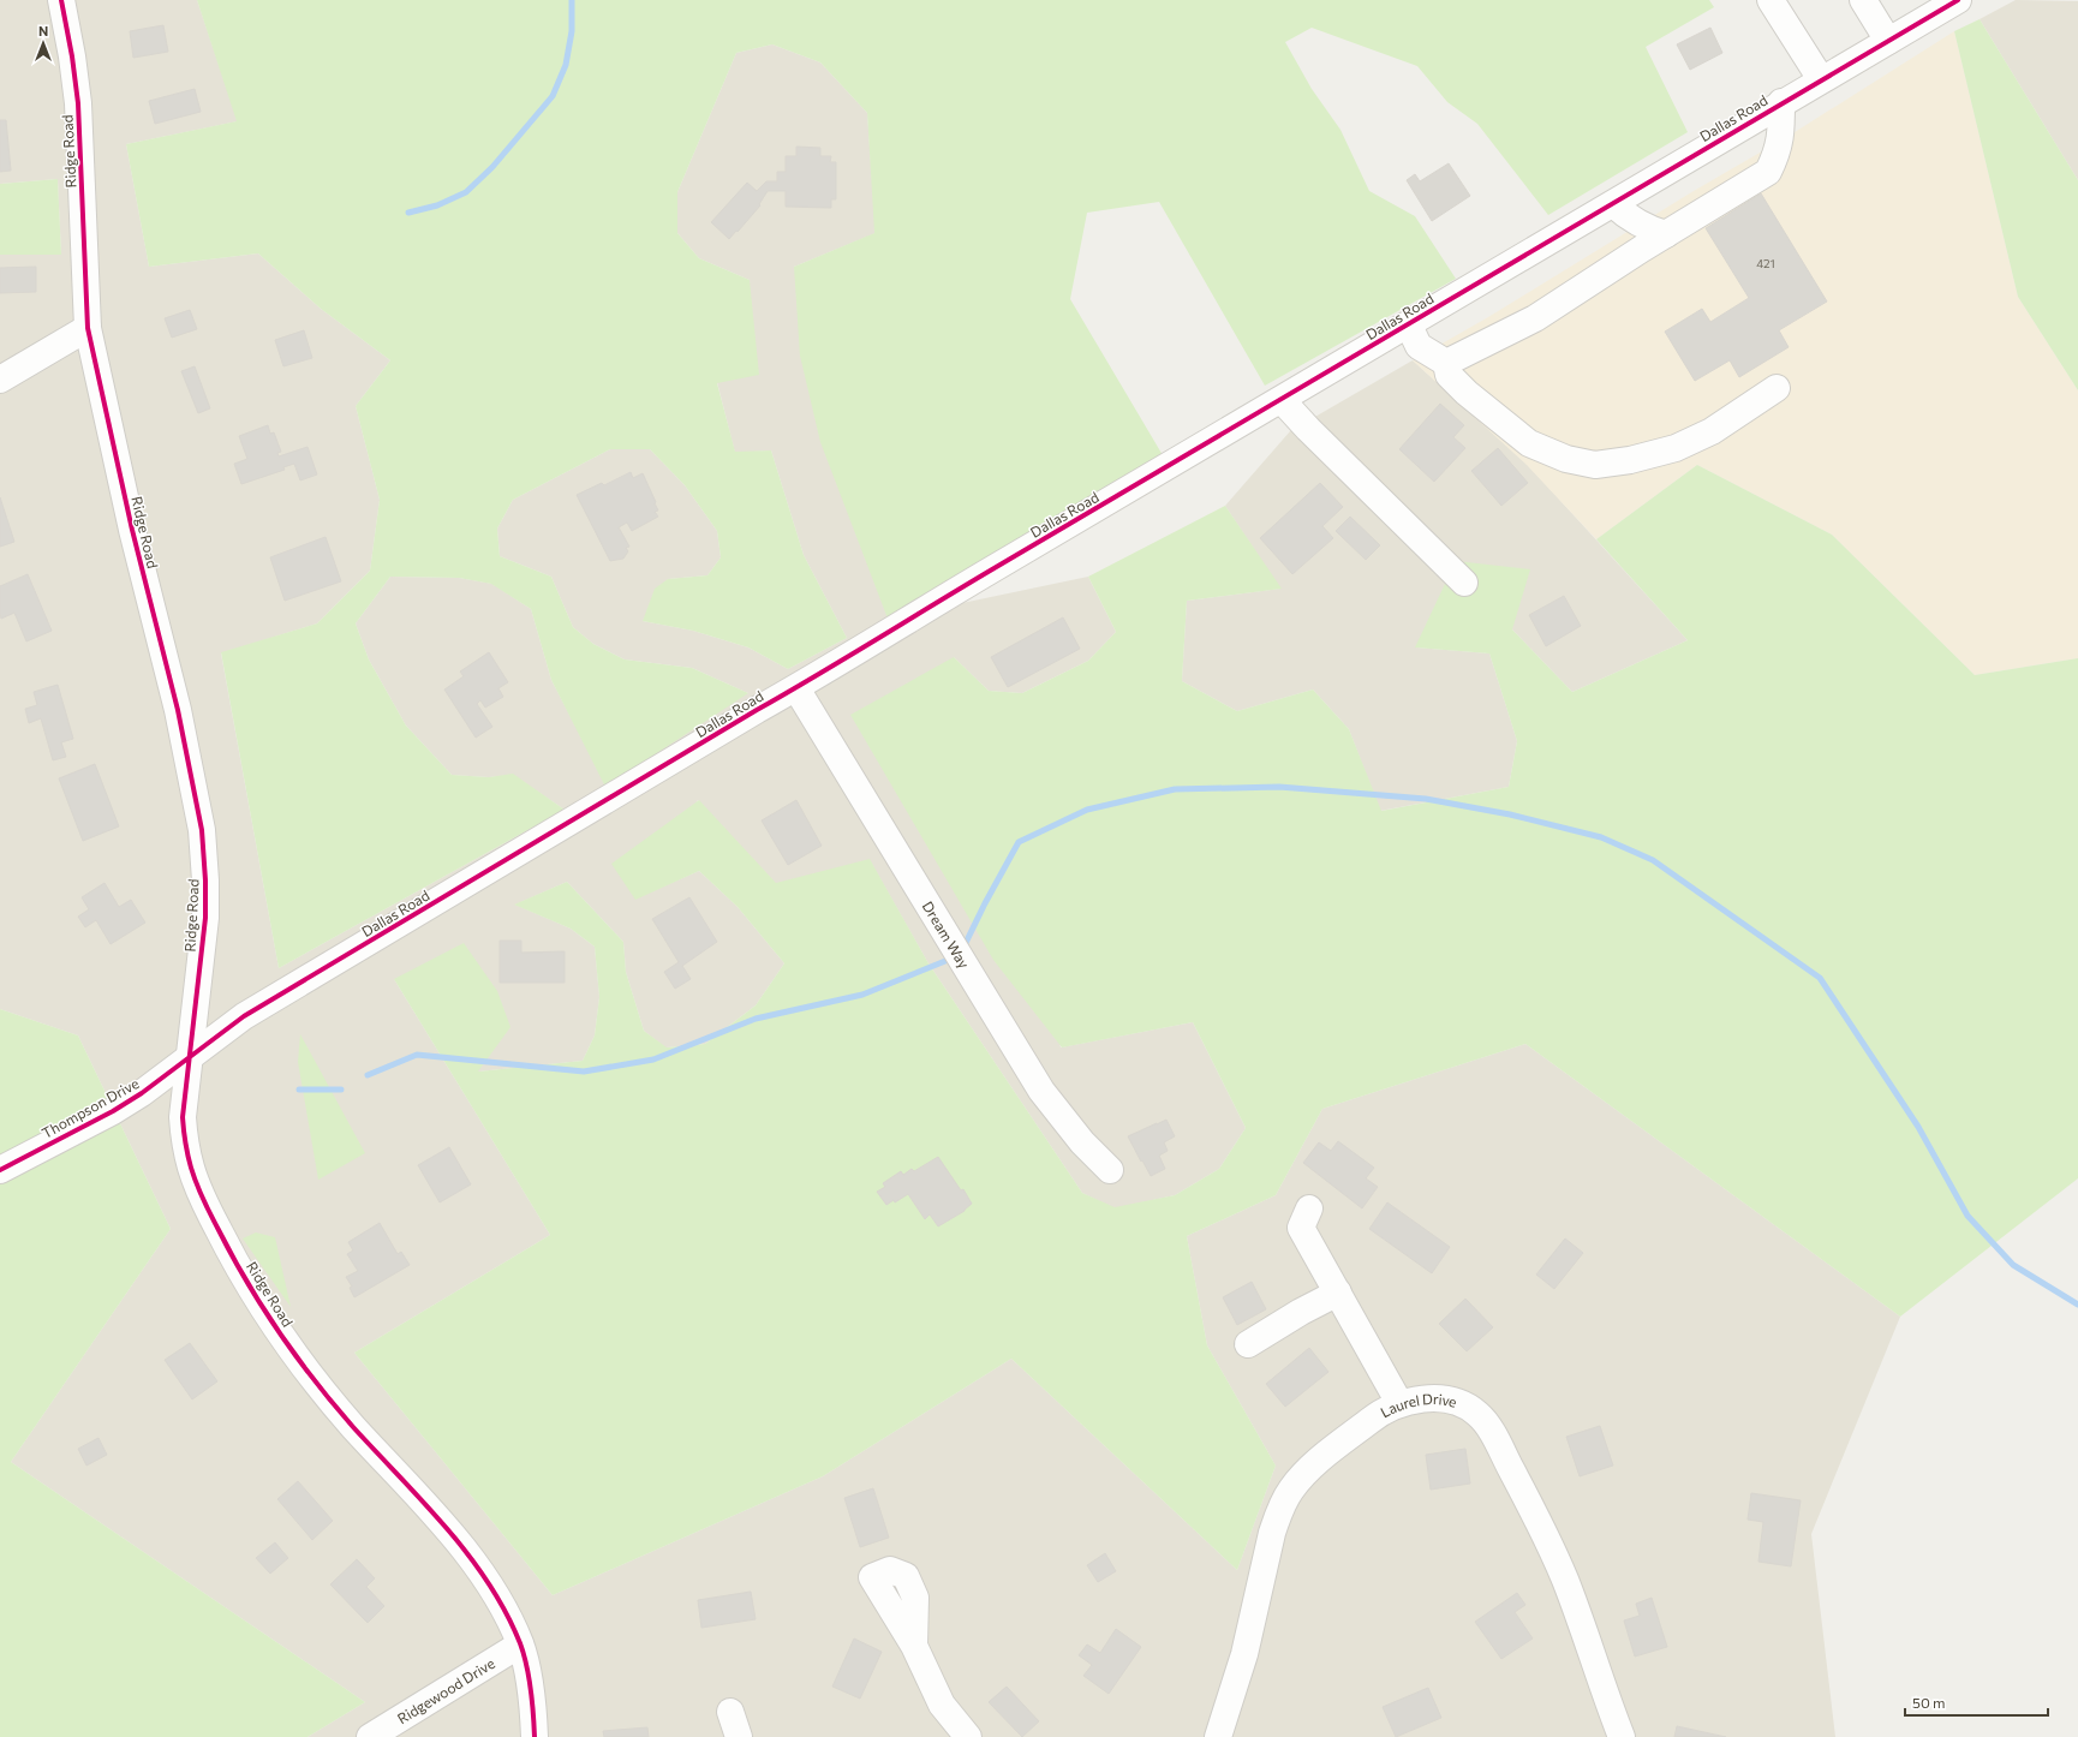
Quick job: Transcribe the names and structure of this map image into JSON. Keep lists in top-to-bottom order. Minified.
{"streets":{"street":["Dallas Road","Ridge Road","Dream Way","Thompson Drive","Laurel Drive","Ridgewood Drive"]},"crossings":[["Dallas Road","Ridge Road"],["Dallas Road","Dream Way"],["Dallas Road","Thompson Drive"],["Ridge Road","Thompson Drive"],["Ridge Road","Ridgewood Drive"]],"house_numbers":["421"],"scale_bar":"50 m","north":"top"}
